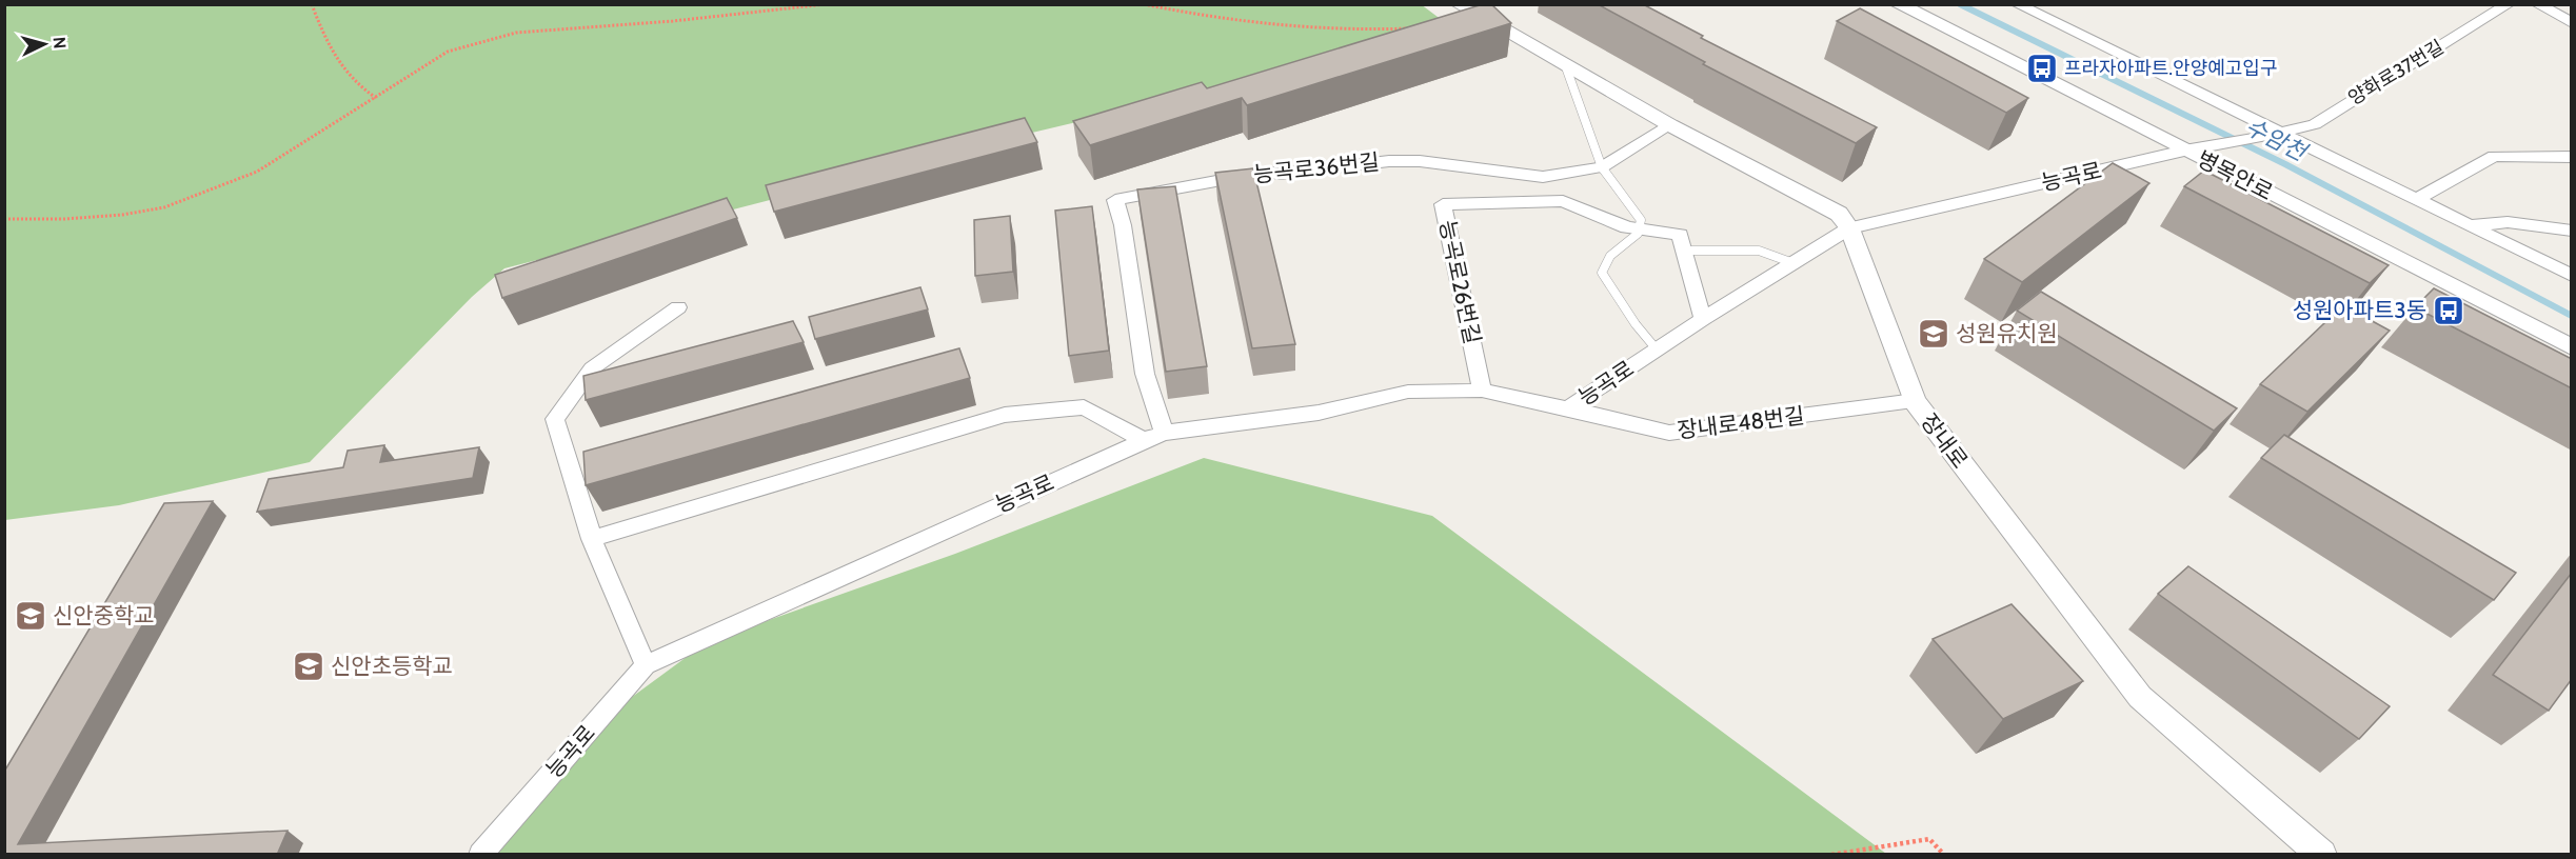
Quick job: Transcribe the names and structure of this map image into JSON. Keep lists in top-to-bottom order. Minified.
{"streets":{"street":["양화로37번길","능곡로36번길","병목안로","능곡로","능곡로26번길","장내로48번길","장내로"]},"crossings":[["양화로37번길","능곡로"],["능곡로36번길","능곡로"],["능곡로36번길","장내로"],["병목안로","능곡로"],["능곡로","능곡로26번길"],["능곡로","장내로48번길"],["능곡로","장내로"],["장내로48번길","장내로"]],"water":["수암천"],"places":{"bus stop":["프라자아파트.안양예고입구","성원아파트3동"],"school or university":["성원유치원","신안중학교","신안초등학교"]},"north":"right"}
